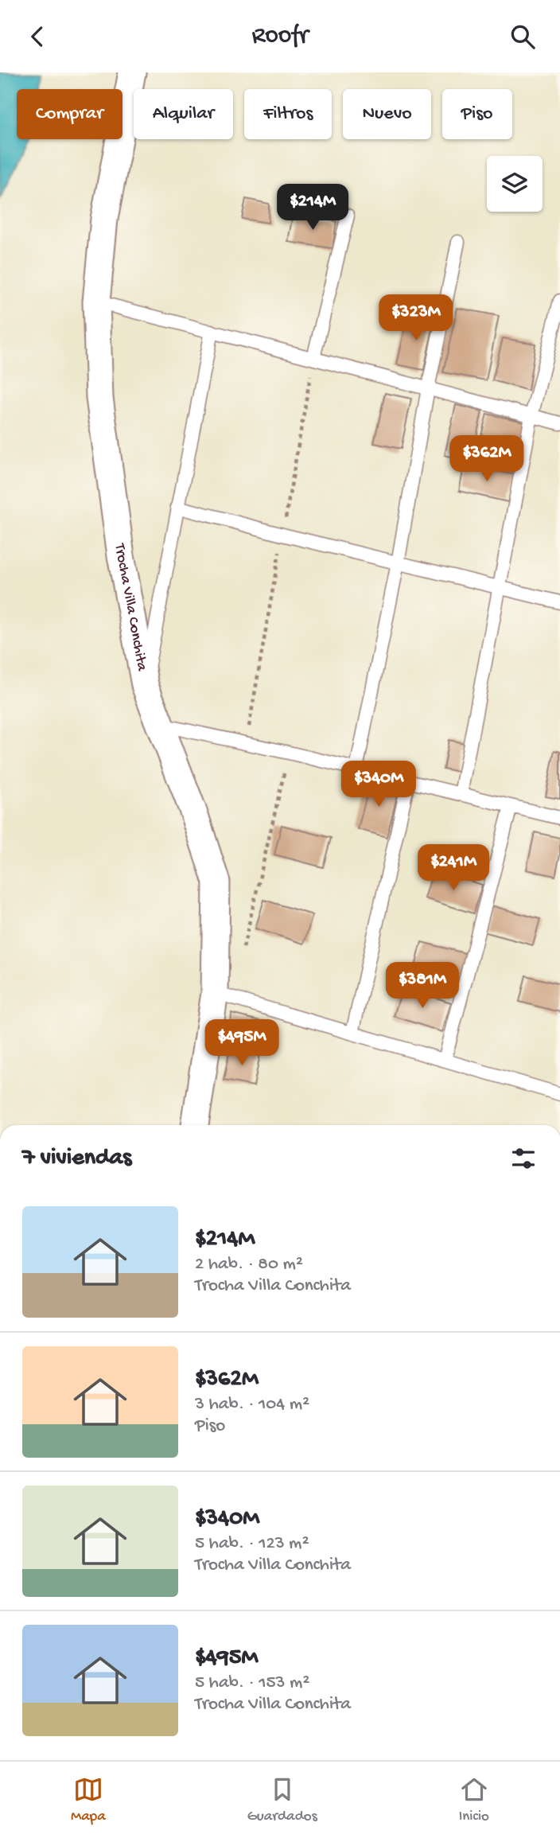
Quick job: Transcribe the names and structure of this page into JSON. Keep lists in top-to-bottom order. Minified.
{"streets":{"street":["Trocha Villa Conchita"]},"page":{"header":"Roofr","chip":["Comprar","Alquilar","Filtros","Nuevo","Piso"],"price":["$214M","$323M","$362M","$340M","$241M","$381M","$495M"],"heading":"7 viviendas","list":[{"name":"$214M","note":"2 hab. · 80 m² · Trocha Villa Conchita"},{"name":"$362M","note":"3 hab. · 104 m² · Piso"},{"name":"$340M","note":"5 hab. · 123 m² · Trocha Villa Conchita"},{"name":"$495M","note":"5 hab. · 153 m² · Trocha Villa Conchita"}],"tabs":["Mapa","Guardados","Inicio"]}}
